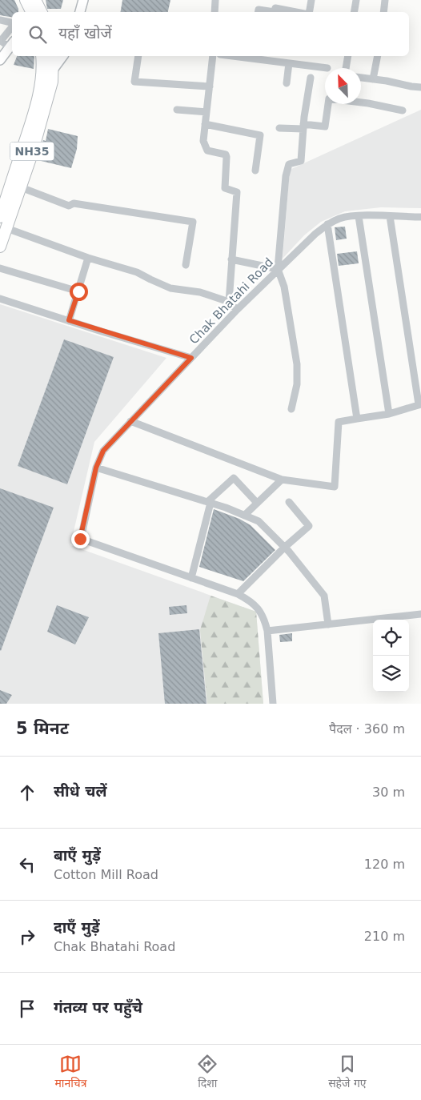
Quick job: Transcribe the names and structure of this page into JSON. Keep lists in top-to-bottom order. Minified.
{"streets":{"highway":["NH35"],"street":["Chak Bhatahi Road"]},"north":"top left","page":{"search":"यहाँ खोजें","heading":["5 मिनट","पैदल · 360 m"],"list":[["सीधे चलें","30 m"],["बाएँ मुड़ें","Cotton Mill Road","120 m"],["दाएँ मुड़ें","Chak Bhatahi Road","210 m"],"गंतव्य पर पहुँचे"],"nav":["मानचित्र","दिशा","सहेजे गए"]}}
